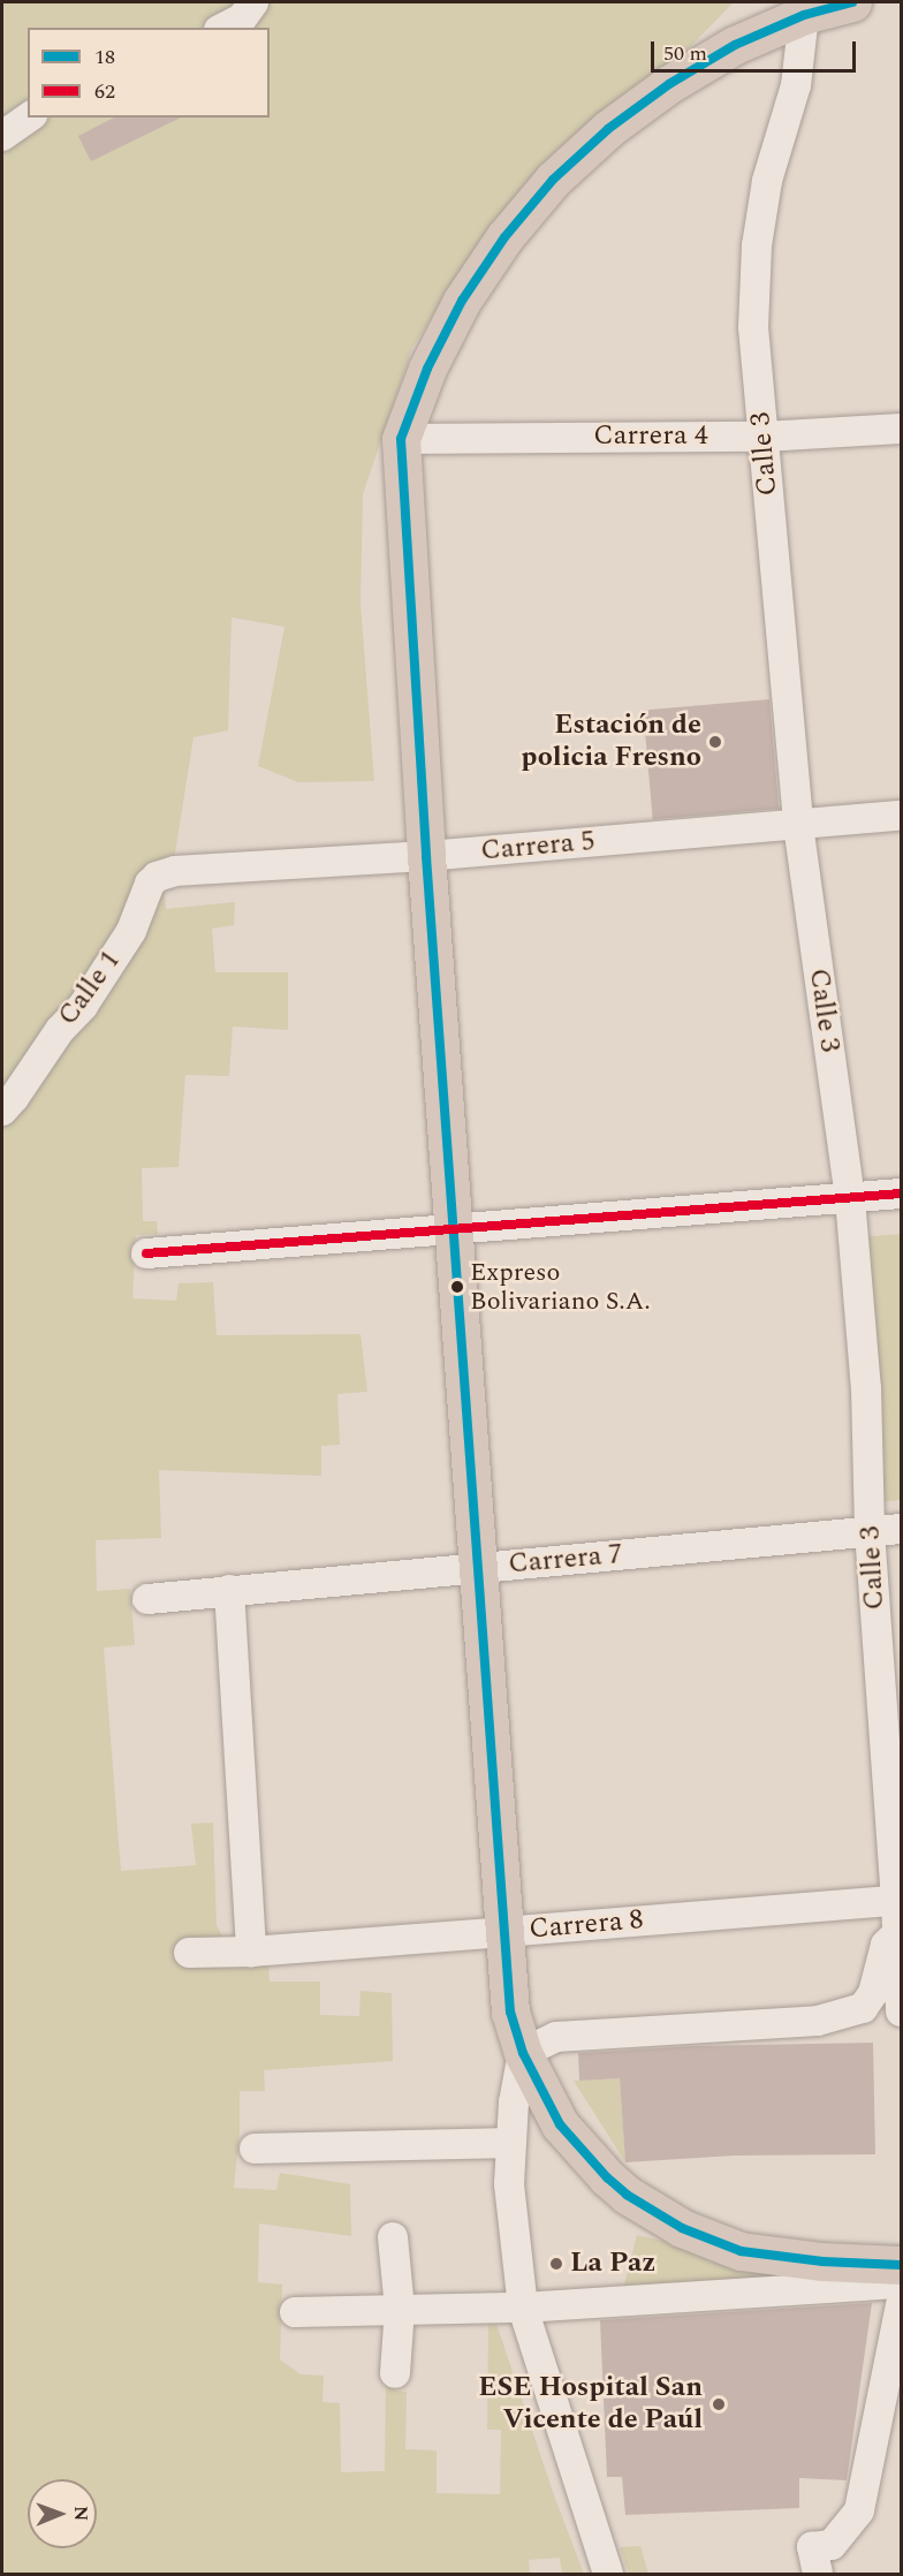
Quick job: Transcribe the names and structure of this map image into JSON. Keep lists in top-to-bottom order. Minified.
{"streets":{"street":["Carrera 4","Calle 3","Carrera 5","Calle 1","Carrera 7","Carrera 8"]},"crossings":[["Carrera 4","Calle 3"],["Calle 3","Carrera 5"],["Calle 3","Carrera 7"],["Calle 3","Carrera 8"],["Carrera 5","Calle 1"]],"places":["Estación de policia Fresno","Expreso Bolivariano S.A.","La Paz","ESE Hospital San Vicente de Paúl"],"lines":["transit line 18","transit line 62"],"legend":["18","62"],"scale_bar":"50 m","north":"right"}
